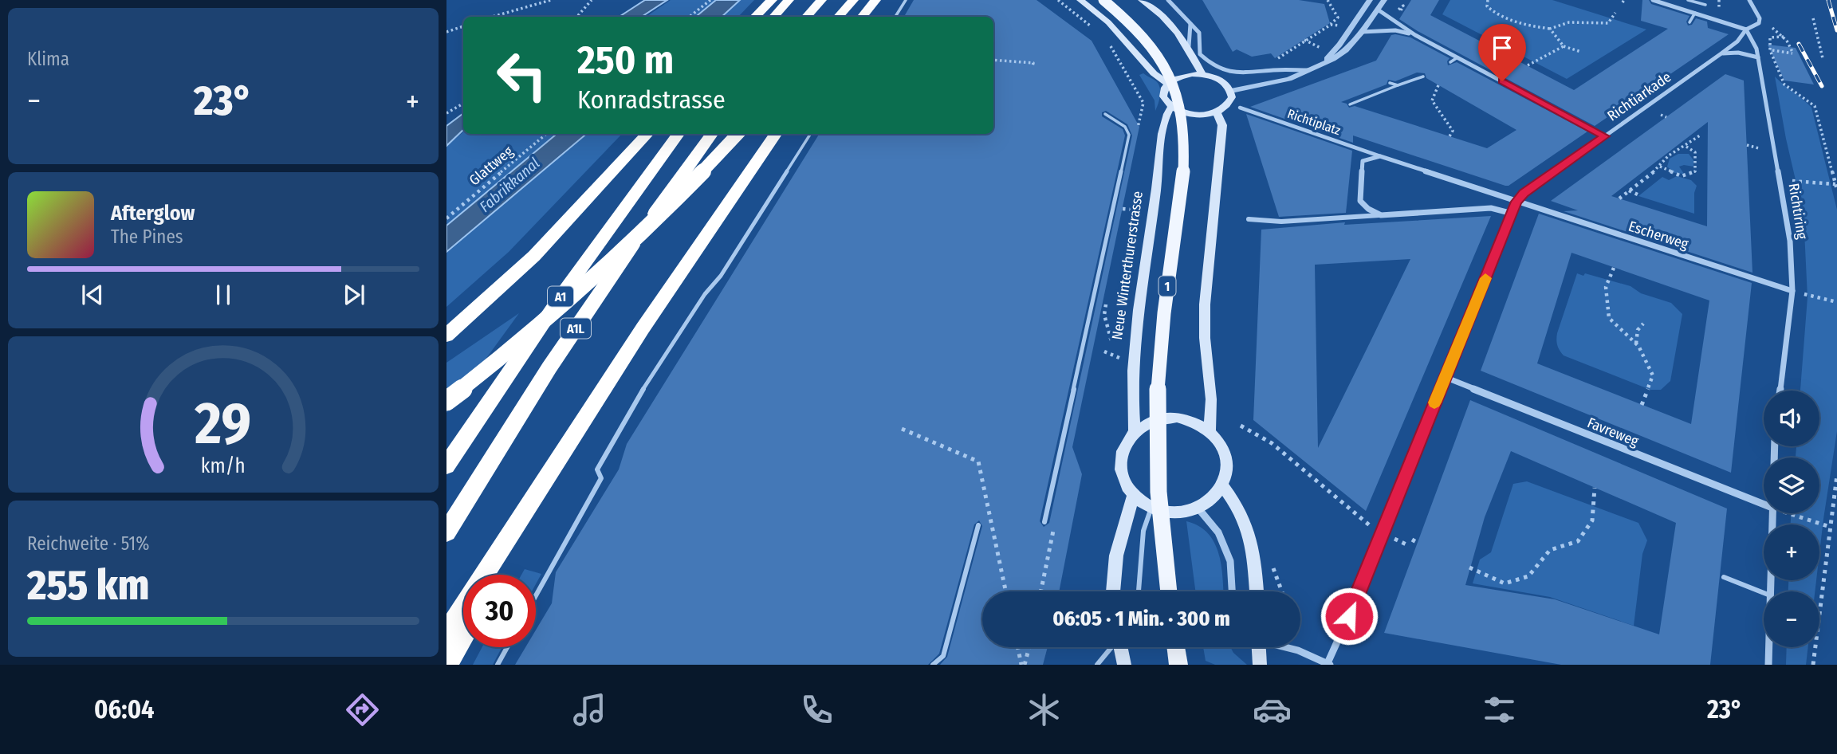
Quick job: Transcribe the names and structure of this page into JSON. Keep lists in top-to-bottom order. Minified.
{"streets":{"highway":["A1","A1L"],"main road":["Neue Winterthurerstrasse","1"],"street":["Richtiarkade","Richtiplatz","Richtiring","Escherweg","Favreweg"],"path":["Glattweg"]},"crossings":[["Richtiarkade","Richtiplatz"],["Richtiarkade","Richtiring"],["Richtiarkade","Escherweg"],["Richtiplatz","Escherweg"],["Richtiring","Escherweg"]],"water":["Fabrikkanal"],"page":{"tile":["Klima",["Reichweite · 51%","255 km"]],"turn":["250 m","Konradstrasse"],"heat":["−","23°","+"],"song":["Afterglow","The Pines"],"map_buttons":["+","−"],"limit":"30","trip":"06:05 · 1 Min. · 300 m","tabs":["06:04","23°"],"gauge":["29","km/h"]}}
